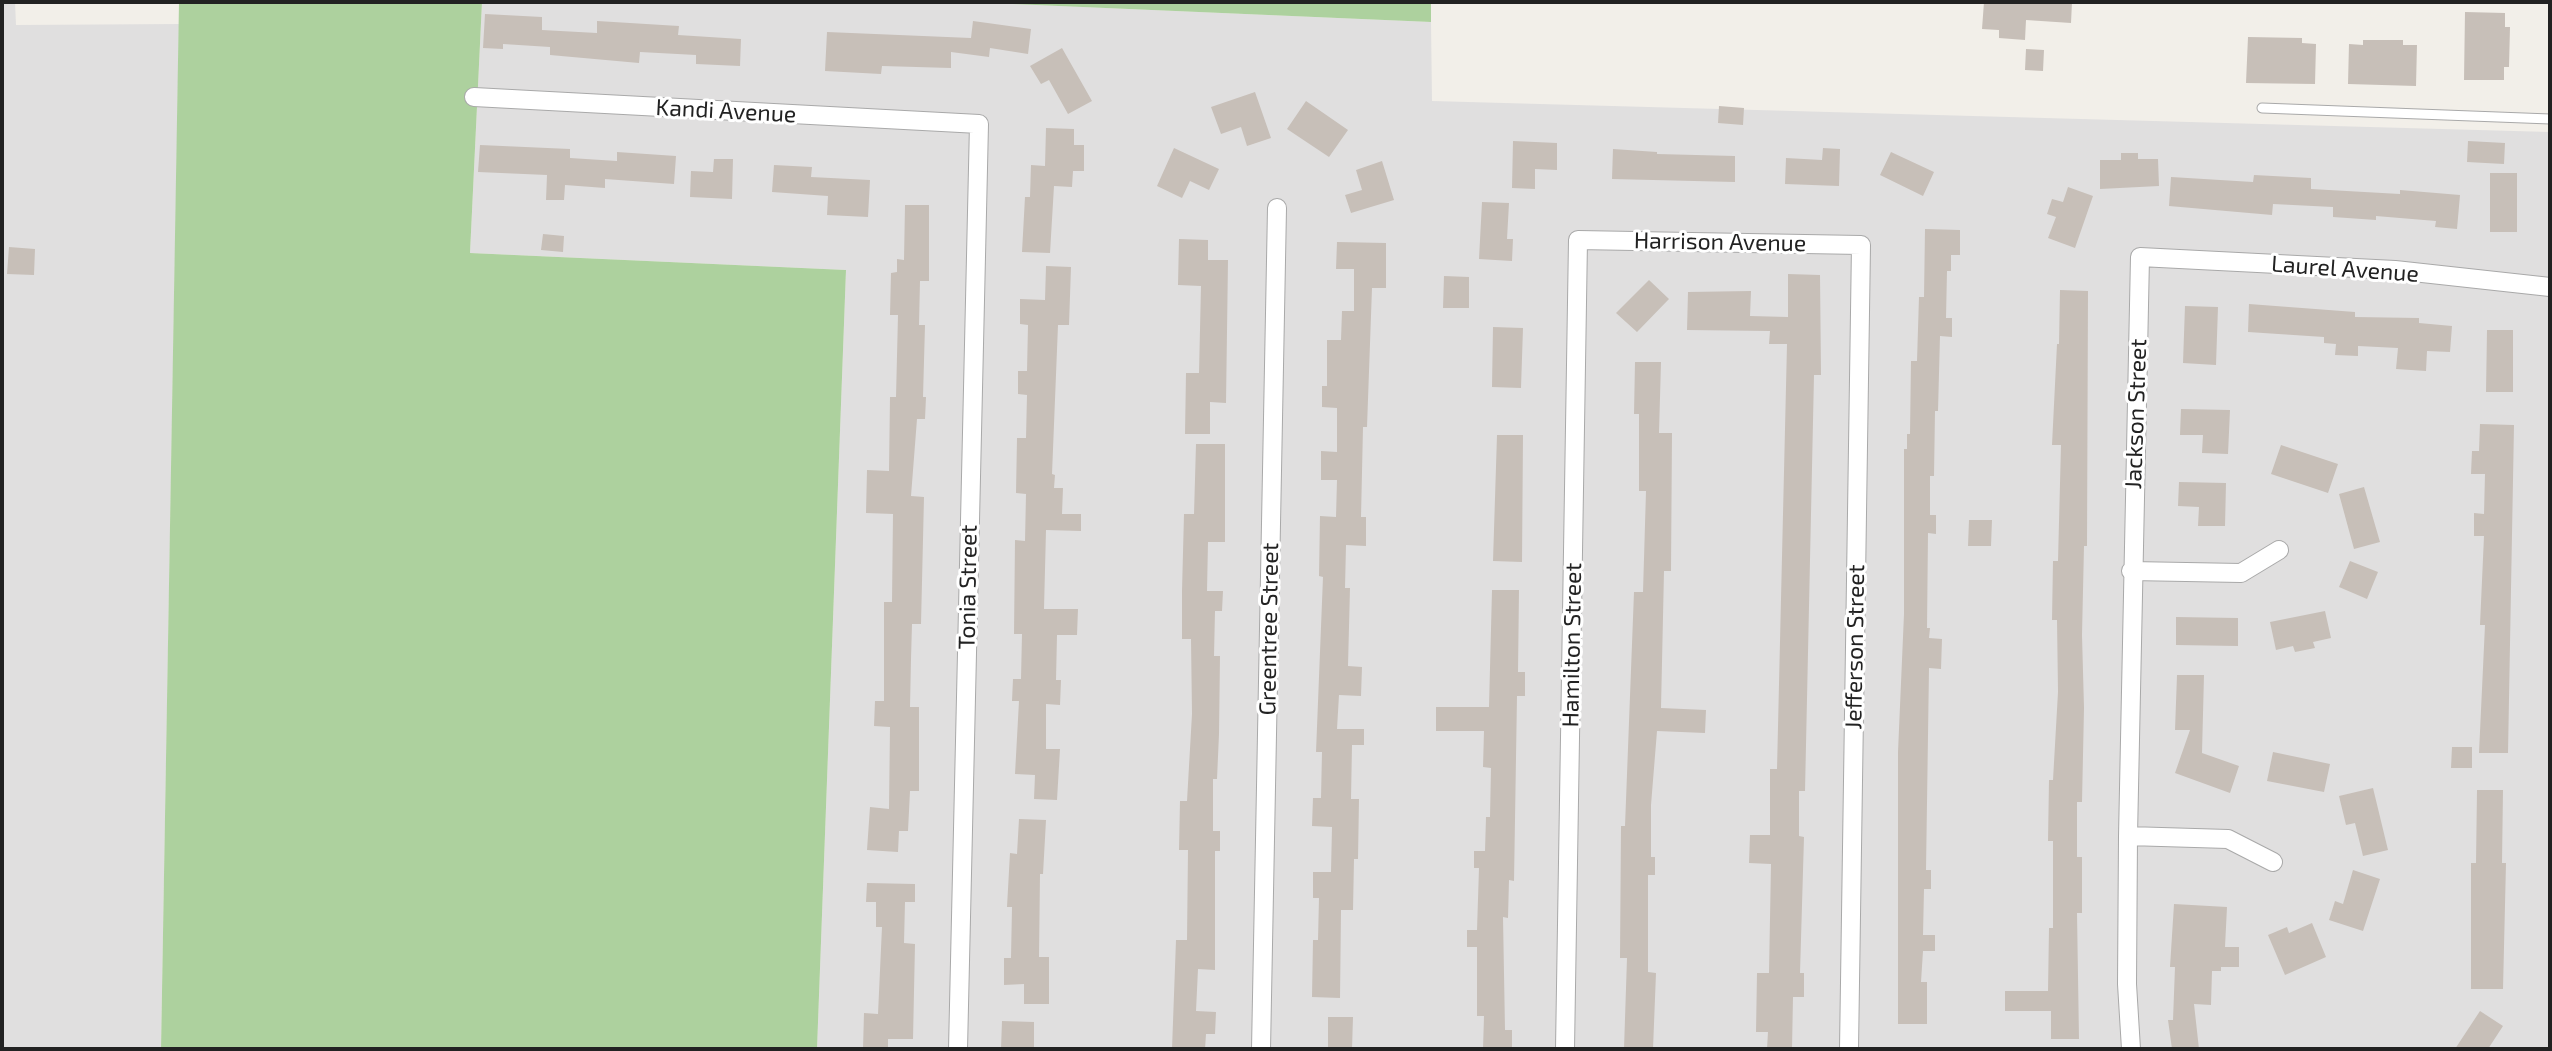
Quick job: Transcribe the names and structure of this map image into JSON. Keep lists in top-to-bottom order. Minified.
{"streets":{"street":["Kandi Avenue","Harrison Avenue","Laurel Avenue","Jackson Street","Tonia Street","Greentree Street","Hamilton Street","Jefferson Street"]},"crossings":[["Kandi Avenue","Tonia Street"],["Harrison Avenue","Hamilton Street"],["Harrison Avenue","Jefferson Street"],["Laurel Avenue","Jackson Street"]]}
